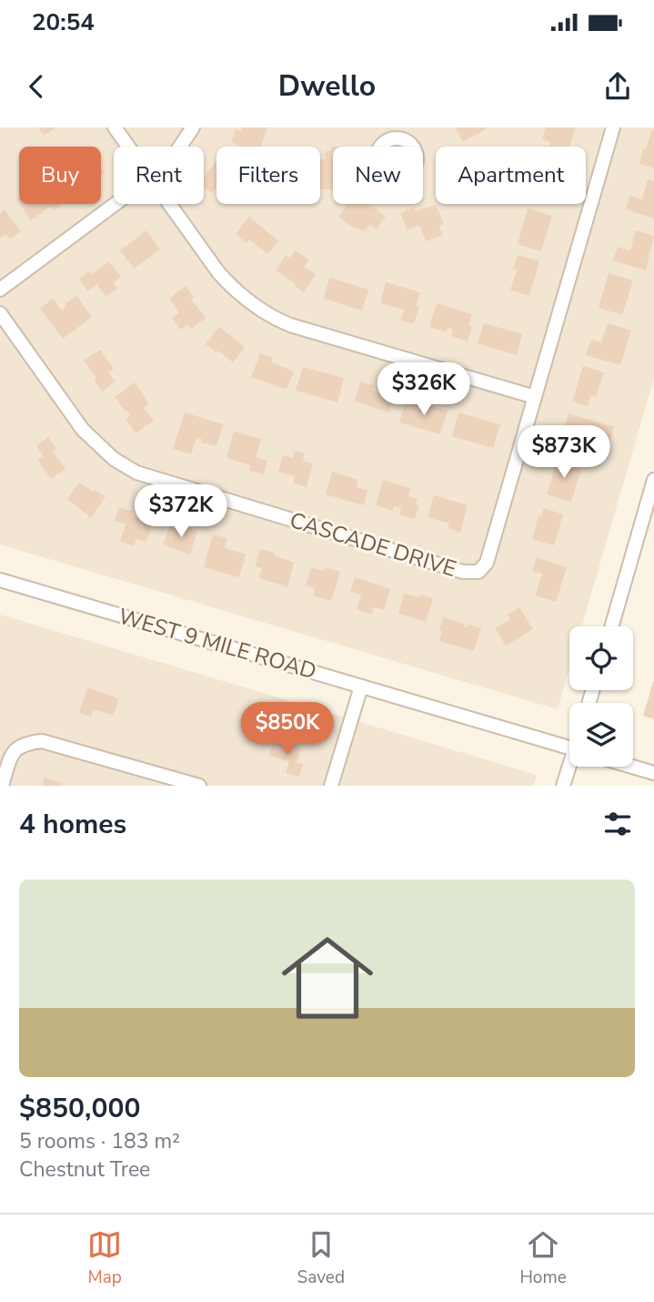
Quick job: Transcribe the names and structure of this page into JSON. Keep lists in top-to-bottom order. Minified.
{"streets":{"street":["CASCADE DRIVE","WEST 9 MILE ROAD"]},"page":{"status":"20:54","header":"Dwello","chip":["Buy","Rent","Filters","New","Apartment"],"price":["$326K","$873K","$372K","$850K"],"heading":"4 homes","list":[{"name":"$850,000","note":"5 rooms · 183 m² · Chestnut Tree"}],"tabs":["Map","Saved","Home"]}}
